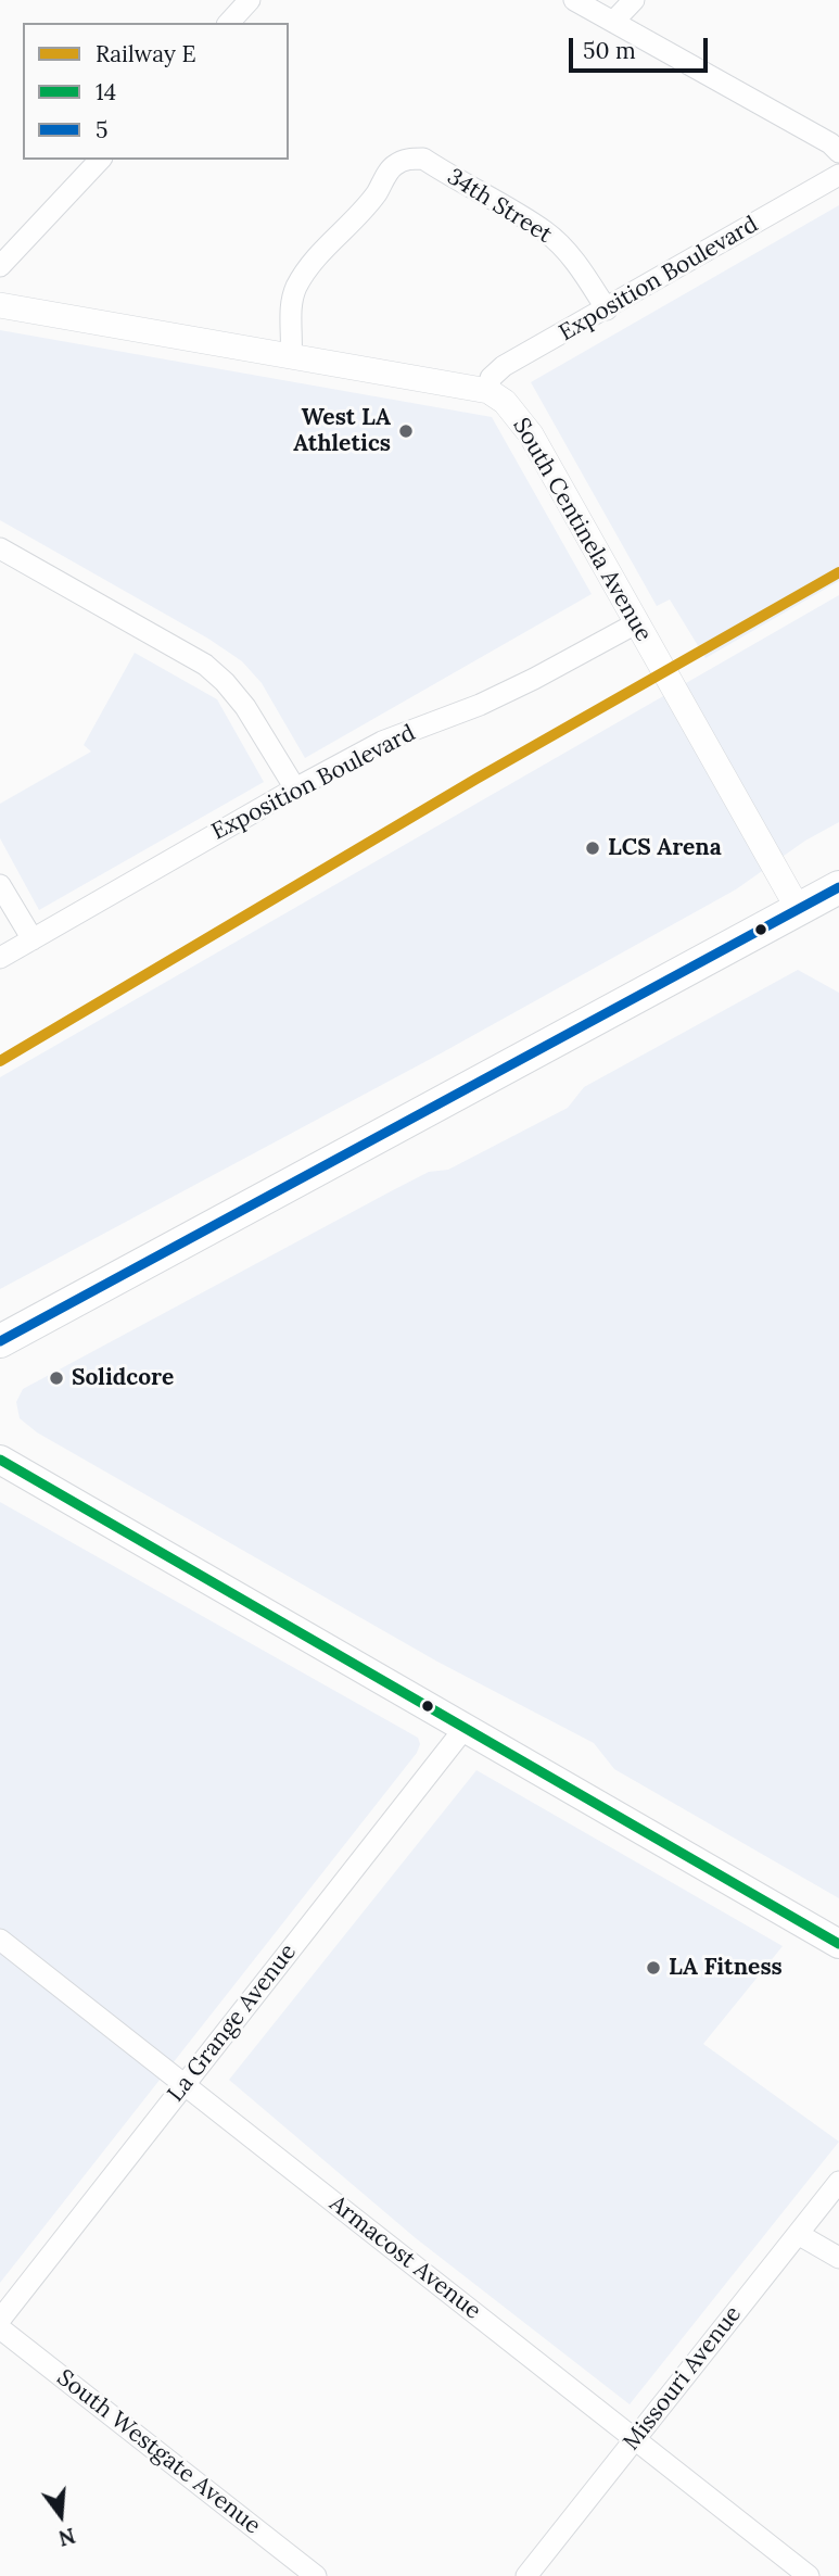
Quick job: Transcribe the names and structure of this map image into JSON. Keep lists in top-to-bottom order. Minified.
{"streets":{"street":["34th Street","Exposition Boulevard","South Centinela Avenue","La Grange Avenue","Armacost Avenue","Missouri Avenue","South Westgate Avenue"]},"crossings":[["34th Street","Exposition Boulevard"],["Exposition Boulevard","South Centinela Avenue"],["La Grange Avenue","Armacost Avenue"],["Armacost Avenue","Missouri Avenue"]],"places":["West LA Athletics","LCS Arena","Solidcore","LA Fitness"],"lines":["rail line E","transit line 5","transit line 14"],"legend":["Railway E","14","5"],"scale_bar":"50 m","north":"bottom"}
